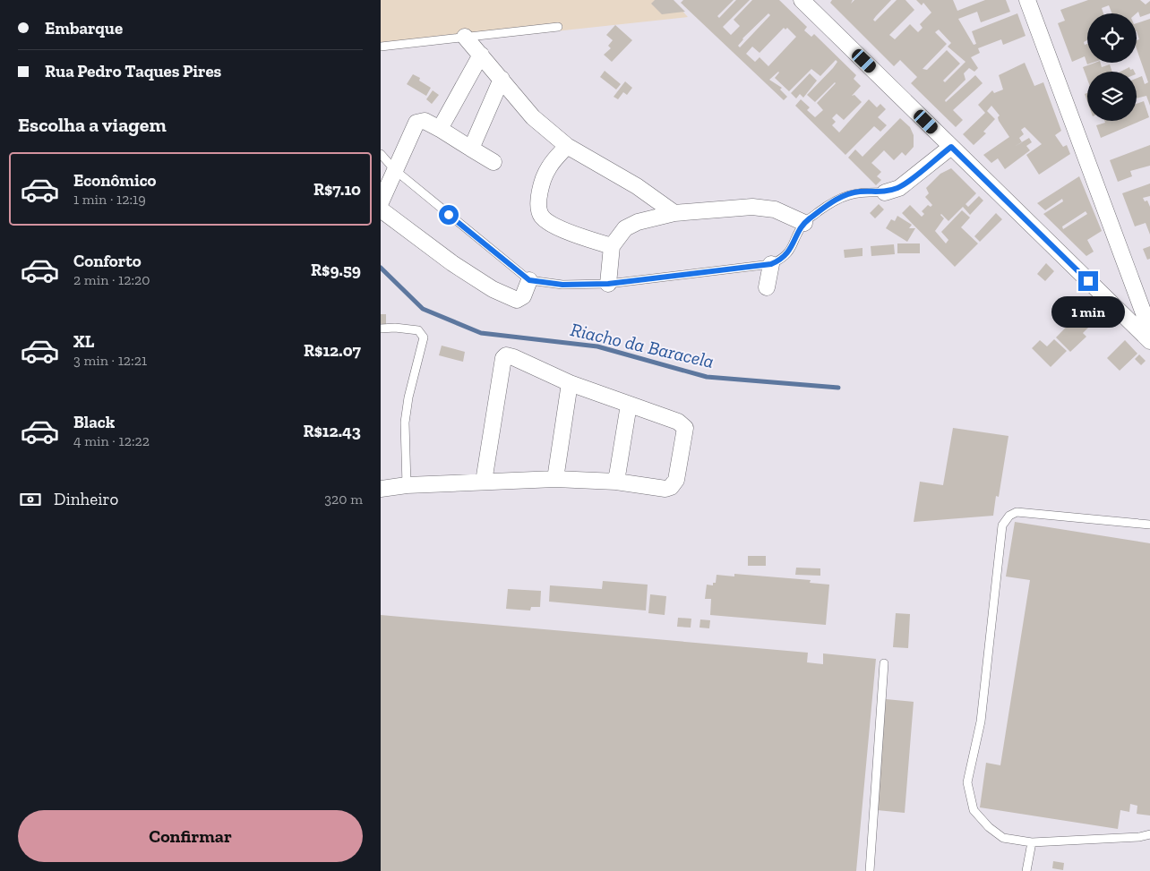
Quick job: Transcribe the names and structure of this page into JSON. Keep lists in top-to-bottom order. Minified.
{"water":["Riacho da Baracela"],"page":{"banner":["Embarque","Rua Pedro Taques Pires"],"heading":"Escolha a viagem","list":[{"name":"Econômico","note":"1 min · 12:19","value":"R$7.10"},{"name":"Conforto","note":"2 min · 12:20","value":"R$9.59"},{"name":"XL","note":"3 min · 12:21","value":"R$12.07"},{"name":"Black","note":"4 min · 12:22","value":"R$12.43"}],"bubble":"1 min","pay":["Dinheiro","320 m"],"buttons":"Confirmar"}}
